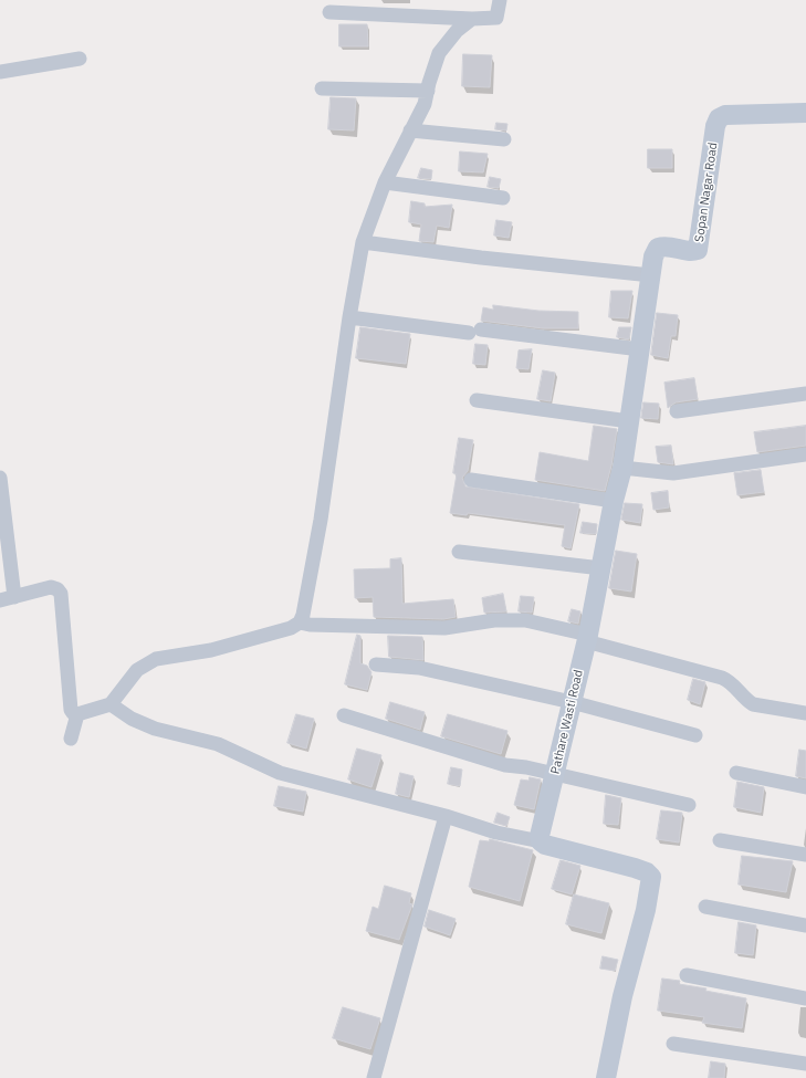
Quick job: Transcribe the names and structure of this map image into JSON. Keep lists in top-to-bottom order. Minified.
{"streets":{"street":["Sopan Nagar Road","Pathare Wasti Road"]},"crossings":[["Sopan Nagar Road","Pathare Wasti Road"]]}
